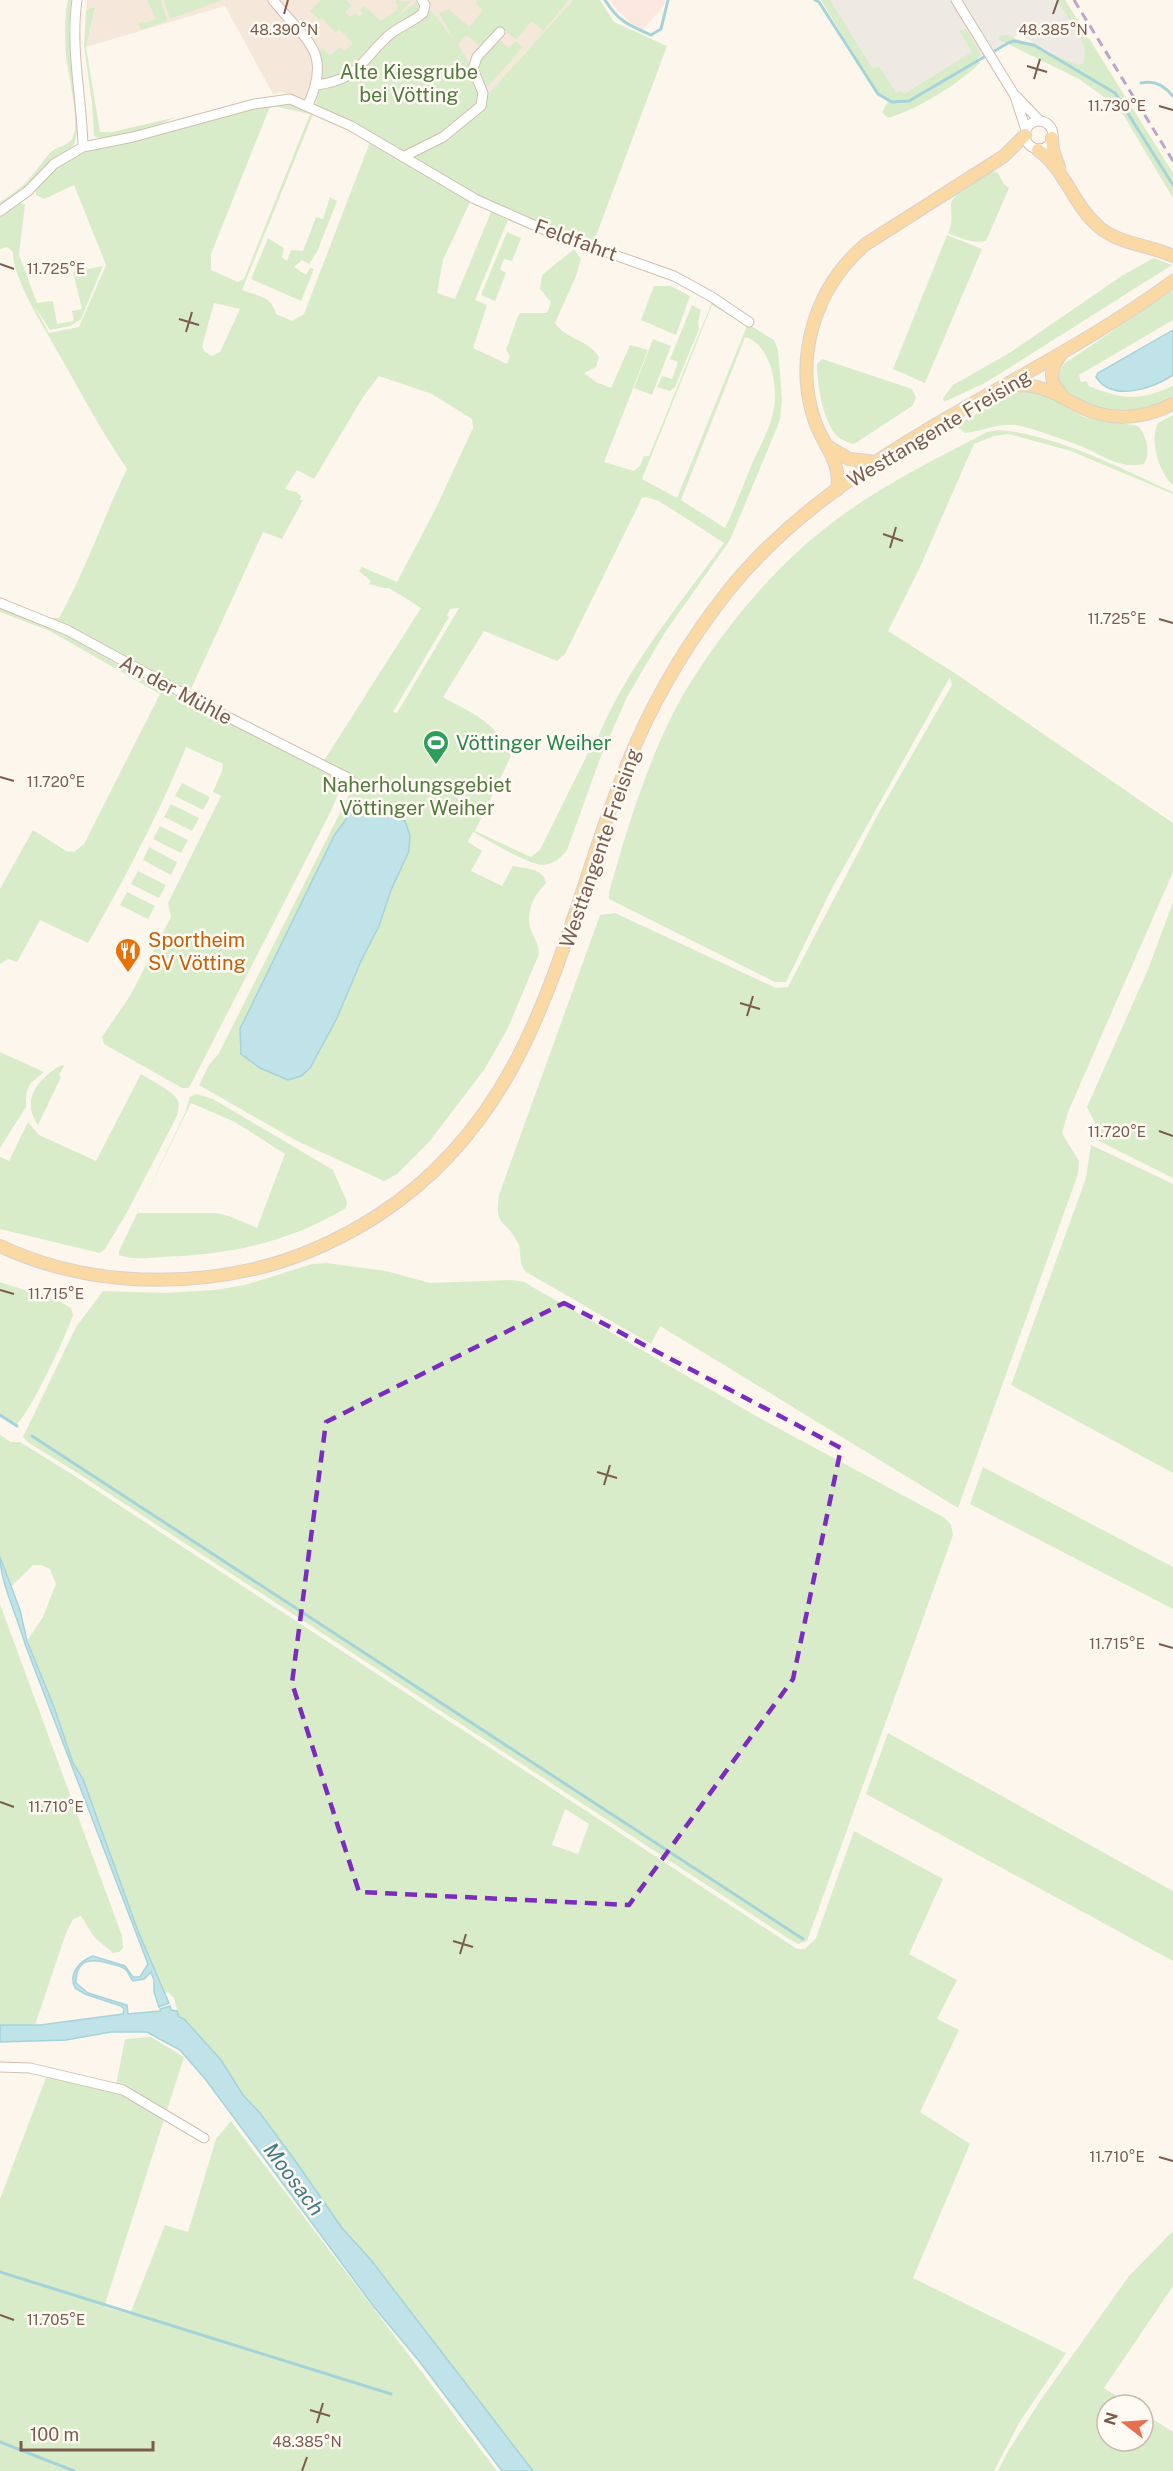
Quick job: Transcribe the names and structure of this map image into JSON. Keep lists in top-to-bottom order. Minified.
{"streets":{"main road":["Westtangente Freising"],"street":["Feldfahrt","An der Mühle"]},"water":["Moosach"],"parks":["Alte Kiesgrube bei Vötting","Naherholungsgebiet Vöttinger Weiher"],"places":{"sports":["Vöttinger Weiher"],"restaurant":["Sportheim SV Vötting"]},"scale_bar":"100 m","north":"left","coordinates":["48.390°N","48.385°N","11.730°E","11.725°E","11.720°E","11.715°E","11.710°E","11.705°E"]}
